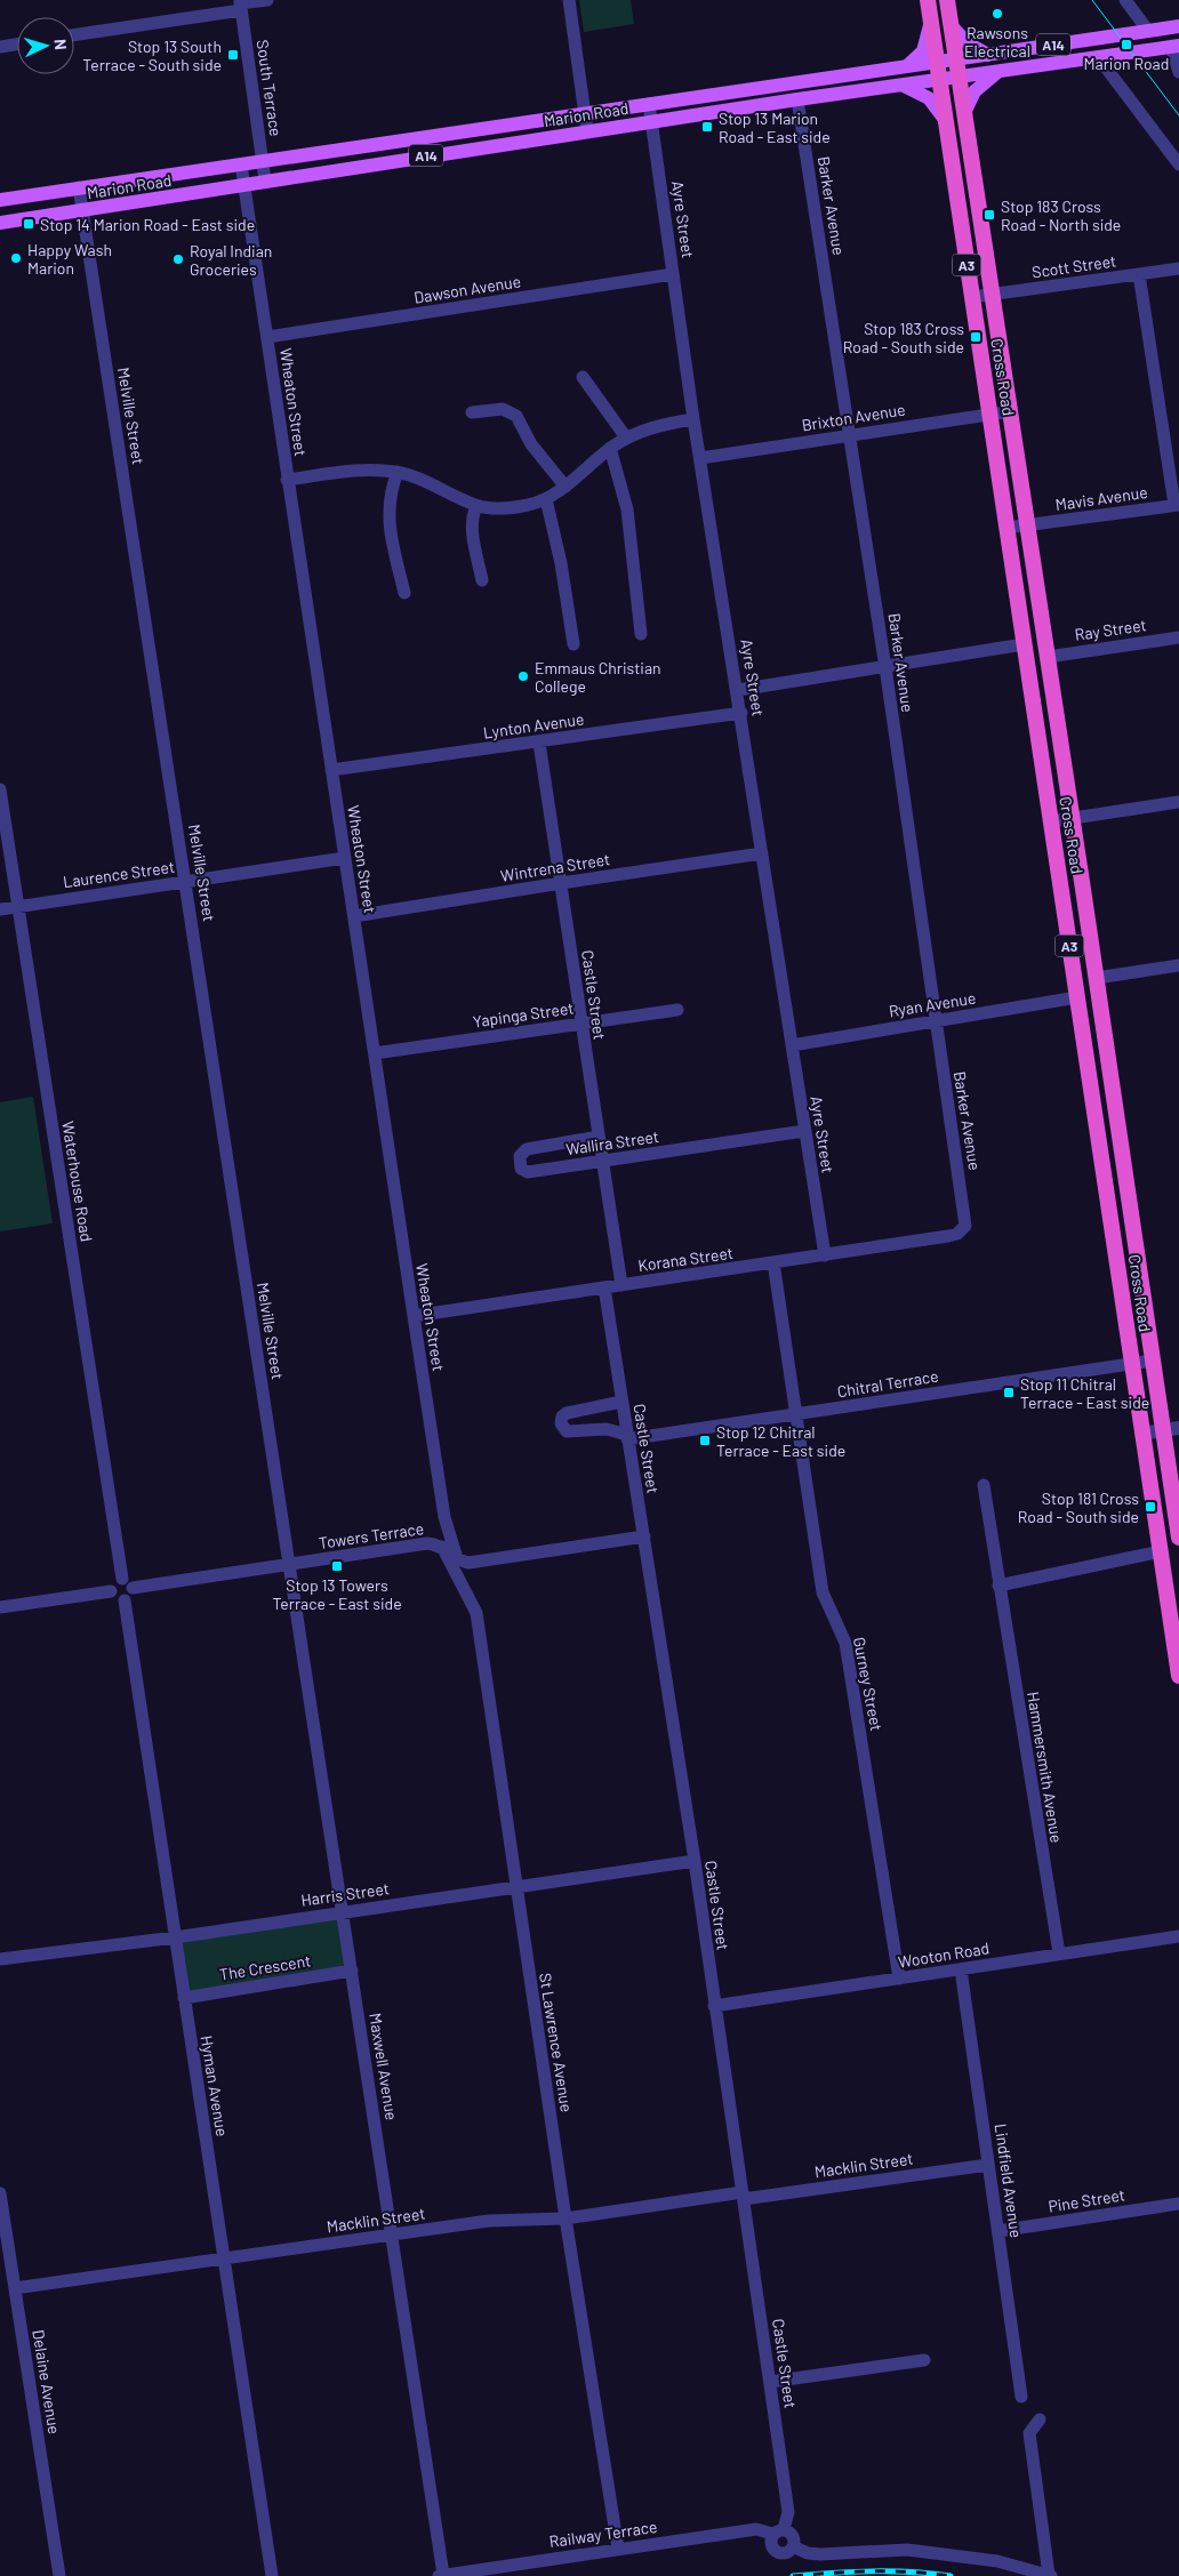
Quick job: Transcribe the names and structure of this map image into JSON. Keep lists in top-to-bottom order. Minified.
{"streets":{"highway":["A3","Cross Road"],"main road":["A14","Marion Road"],"street":["South Terrace","Barker Avenue","Ayre Street","Scott Street","Dawson Avenue","Wheaton Street","Melville Street","Brixton Avenue","Mavis Avenue","Ray Street","Lynton Avenue","Wintrena Street","Laurence Street","Castle Street","Ryan Avenue","Yapinga Street","Wallira Street","Waterhouse Road","Korana Street","Chitral Terrace","Towers Terrace","Gurney Street","Hammersmith Avenue","Harris Street","Wooton Road","The Crescent","St Lawrence Avenue","Maxwell Avenue","Hyman Avenue","Macklin Street","Lindfield Avenue","Pine Street","Delaine Avenue","Railway Terrace"]},"crossings":[["South Terrace","Marion Road"],["Marion Road","Barker Avenue"],["Marion Road","Ayre Street"],["Marion Road","Cross Road"],["Marion Road","Wheaton Street"],["Marion Road","Melville Street"],["Barker Avenue","Brixton Avenue"],["Barker Avenue","Ryan Avenue"],["Barker Avenue","Korana Street"],["Ayre Street","Dawson Avenue"],["Ayre Street","Brixton Avenue"],["Ayre Street","Lynton Avenue"],["Ayre Street","Wintrena Street"],["Ayre Street","Ryan Avenue"],["Ayre Street","Wallira Street"],["Ayre Street","Korana Street"],["Scott Street","Cross Road"],["Dawson Avenue","Wheaton Street"],["Cross Road","Brixton Avenue"],["Cross Road","Mavis Avenue"],["Cross Road","Ray Street"],["Cross Road","Ryan Avenue"],["Cross Road","Chitral Terrace"],["Wheaton Street","Lynton Avenue"],["Wheaton Street","Wintrena Street"],["Wheaton Street","Laurence Street"],["Wheaton Street","Yapinga Street"],["Wheaton Street","Korana Street"],["Wheaton Street","Towers Terrace"],["Melville Street","Laurence Street"],["Melville Street","Towers Terrace"],["Melville Street","Maxwell Avenue"],["Lynton Avenue","Castle Street"],["Wintrena Street","Castle Street"],["Laurence Street","Waterhouse Road"],["Castle Street","Yapinga Street"],["Castle Street","Wallira Street"],["Castle Street","Korana Street"],["Castle Street","Chitral Terrace"],["Castle Street","Harris Street"],["Castle Street","Wooton Road"],["Castle Street","Macklin Street"],["Castle Street","Railway Terrace"],["Waterhouse Road","Towers Terrace"],["Waterhouse Road","Hyman Avenue"],["Korana Street","Gurney Street"],["Chitral Terrace","Gurney Street"],["Towers Terrace","St Lawrence Avenue"],["Towers Terrace","Maxwell Avenue"],["Towers Terrace","Hyman Avenue"],["Gurney Street","Wooton Road"],["Hammersmith Avenue","Wooton Road"],["Harris Street","St Lawrence Avenue"],["Harris Street","Maxwell Avenue"],["Harris Street","Hyman Avenue"],["Wooton Road","Lindfield Avenue"],["The Crescent","Maxwell Avenue"],["The Crescent","Hyman Avenue"],["St Lawrence Avenue","Macklin Street"],["St Lawrence Avenue","Railway Terrace"],["Maxwell Avenue","Macklin Street"],["Maxwell Avenue","Railway Terrace"],["Hyman Avenue","Macklin Street"],["Macklin Street","Lindfield Avenue"],["Macklin Street","Delaine Avenue"],["Lindfield Avenue","Pine Street"]],"places":{"other":["Rawsons Electrical","Happy Wash Marion","Royal Indian Groceries","Emmaus Christian College"],"transit":["Marion Road","Stop 13 South Terrace - South side","Stop 13 Marion Road - East side","Stop 183 Cross Road - North side","Stop 14 Marion Road - East side","Stop 183 Cross Road - South side","Stop 11 Chitral Terrace - East side","Stop 12 Chitral Terrace - East side","Stop 181 Cross Road - South side","Stop 13 Towers Terrace - East side"]},"north":"right"}
